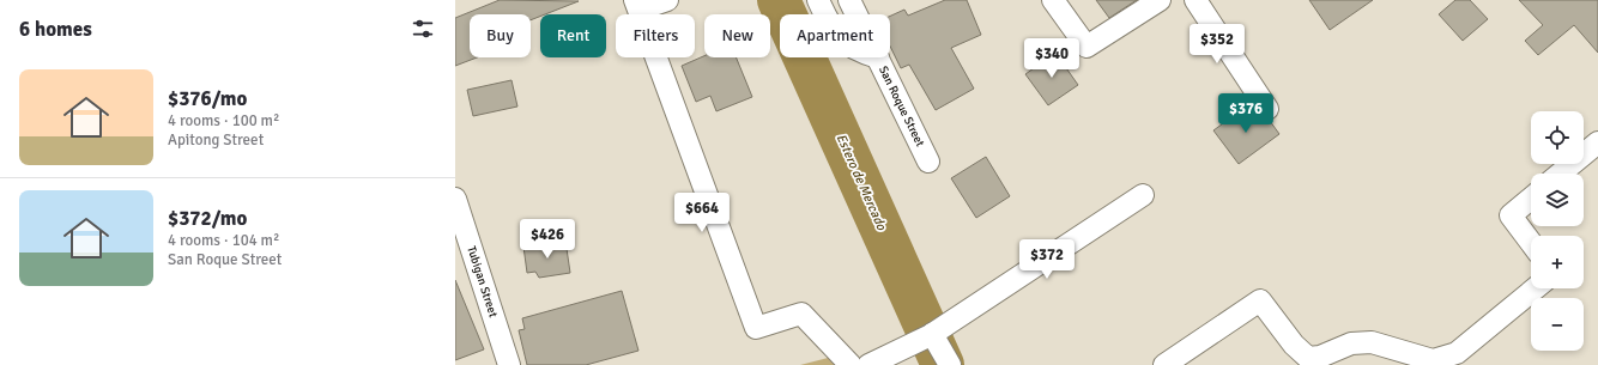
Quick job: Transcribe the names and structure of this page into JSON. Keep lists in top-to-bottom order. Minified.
{"streets":{"street":["San Roque Street","Tubigan Street"]},"water":["Estero de Mercado"],"page":{"heading":"6 homes","chip":["Buy","Rent","Filters","New","Apartment"],"price":["$352","$340","$376","$664","$426","$372"],"list":[{"name":"$376/mo","note":"4 rooms · 100 m² · Apitong Street"},{"name":"$372/mo","note":"4 rooms · 104 m² · San Roque Street"}],"map_buttons":["+","−"]}}
